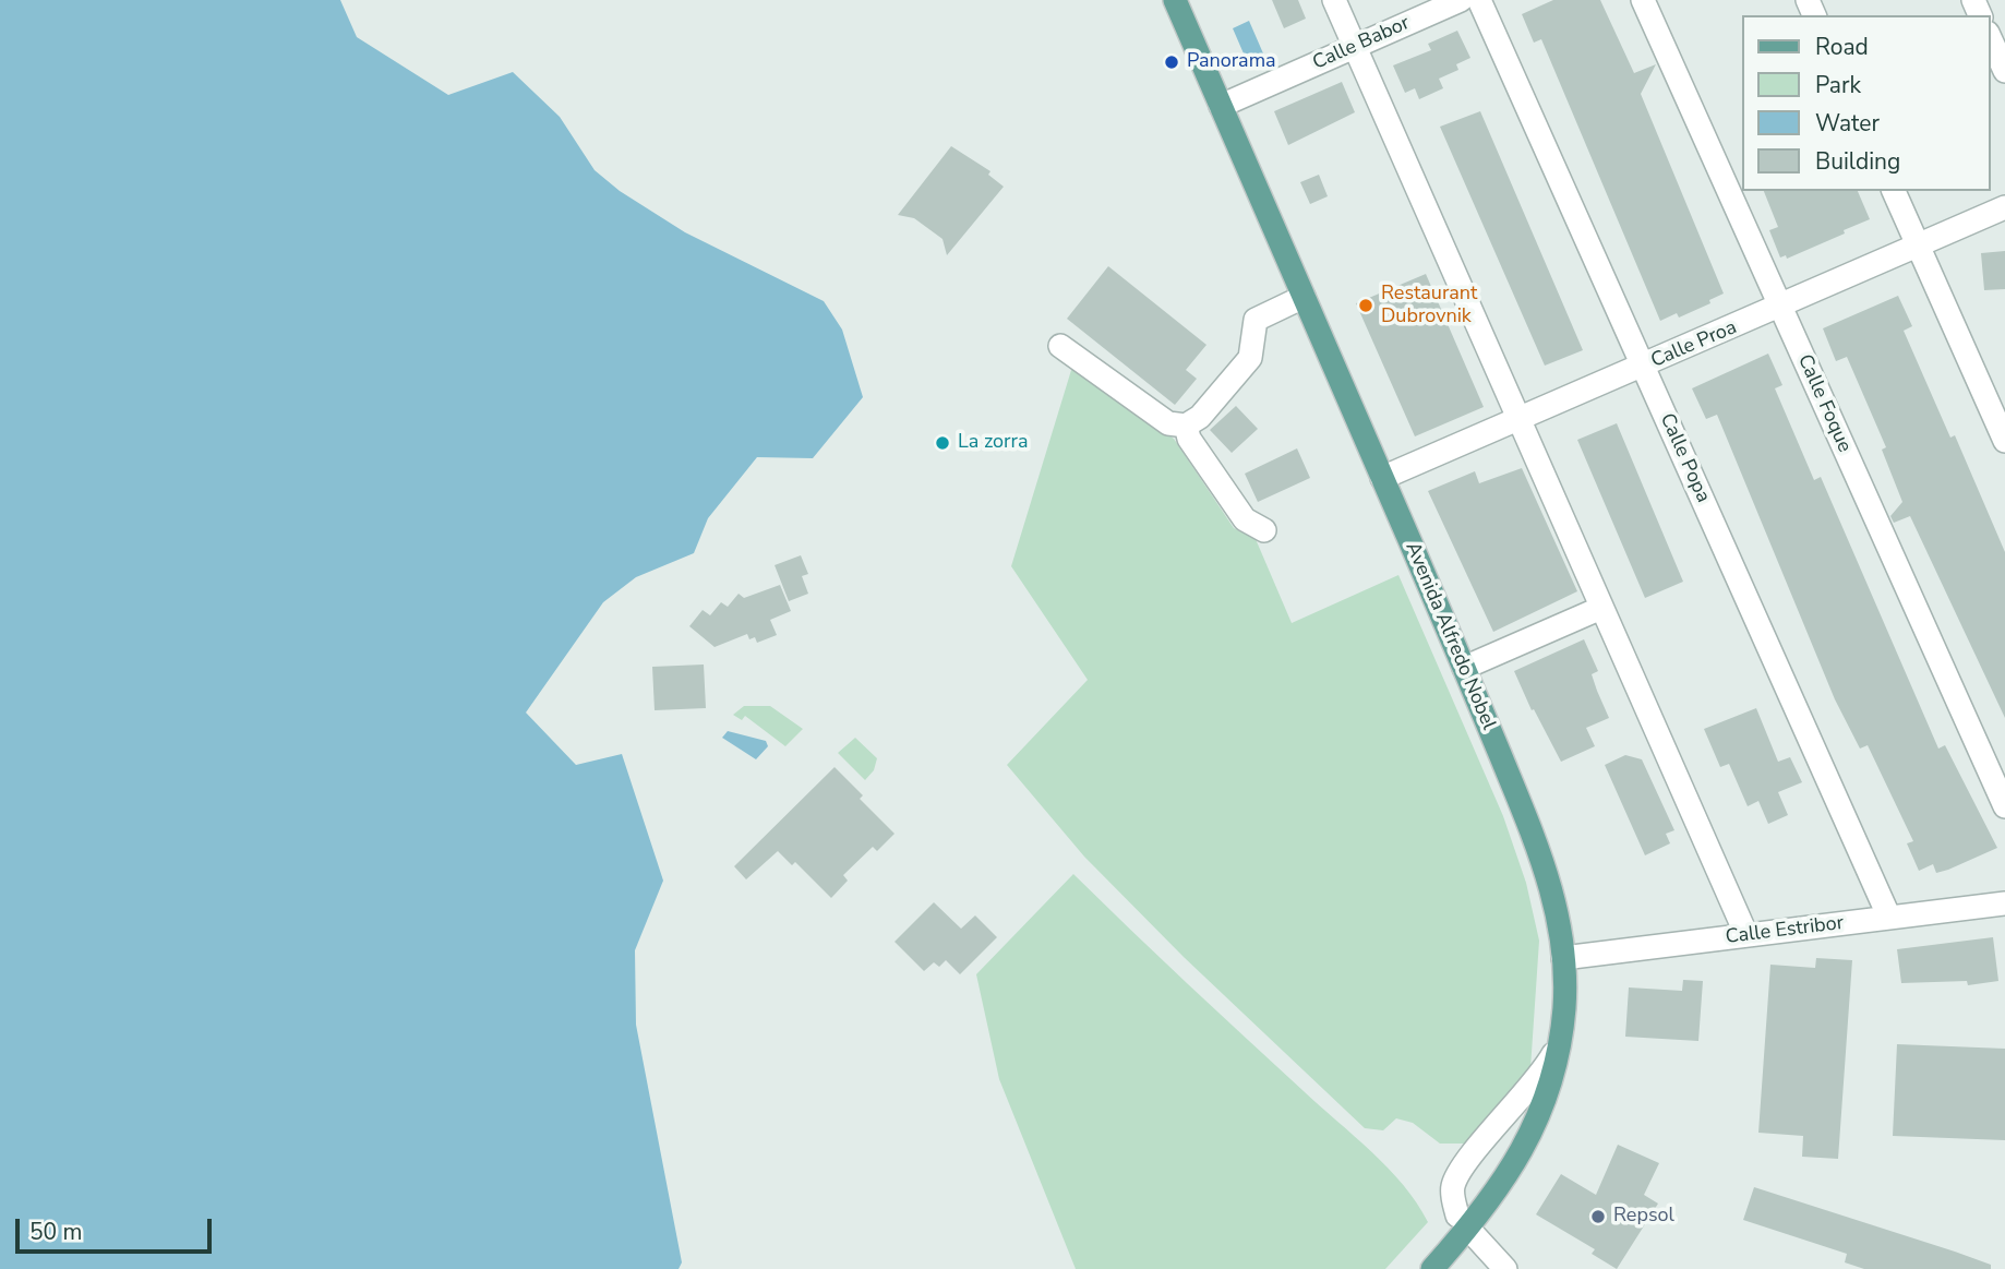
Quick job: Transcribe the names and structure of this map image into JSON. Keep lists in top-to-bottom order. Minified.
{"streets":{"main road":["Avenida Alfredo Nobel"],"street":["Calle Babor","Calle Proa","Calle Foque","Calle Popa","Calle Estribor"]},"crossings":[["Calle Babor","Avenida Alfredo Nobel"],["Calle Proa","Calle Foque"],["Calle Proa","Calle Popa"],["Calle Proa","Avenida Alfredo Nobel"],["Calle Popa","Calle Estribor"],["Avenida Alfredo Nobel","Calle Estribor"]],"places":["Panorama","Restaurant Dubrovnik","La zorra","Repsol"],"legend":["Road","Park","Water","Building"],"scale_bar":"50 m"}
